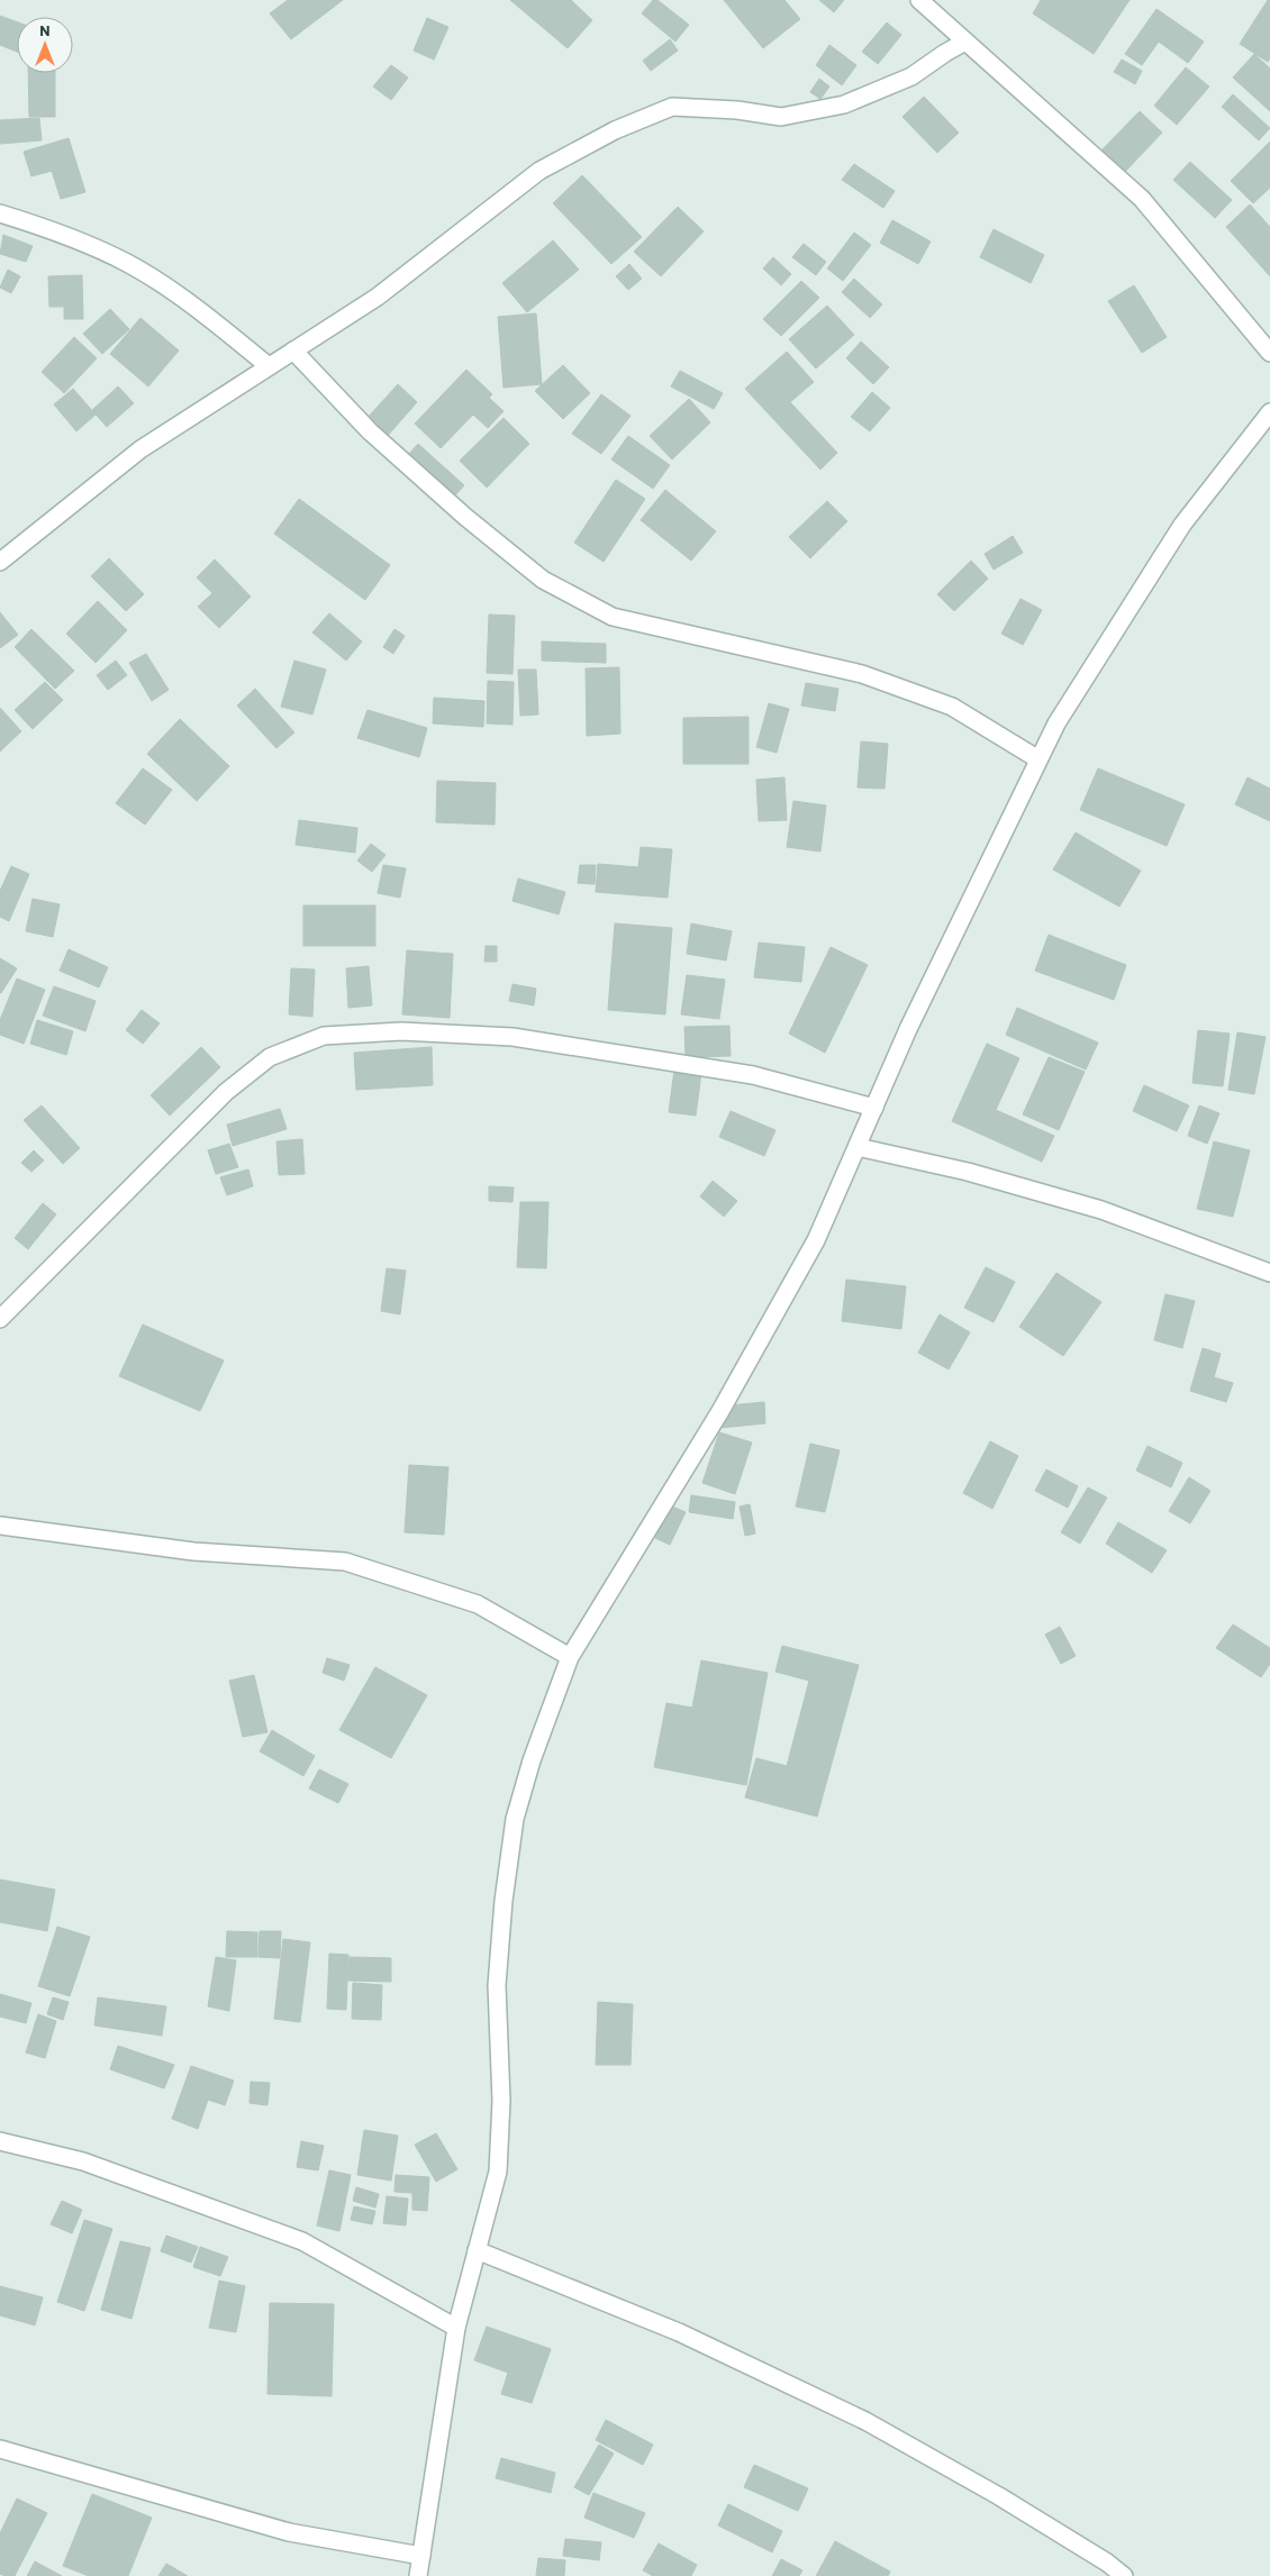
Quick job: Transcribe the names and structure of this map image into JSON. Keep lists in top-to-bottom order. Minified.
{"north":"top"}
